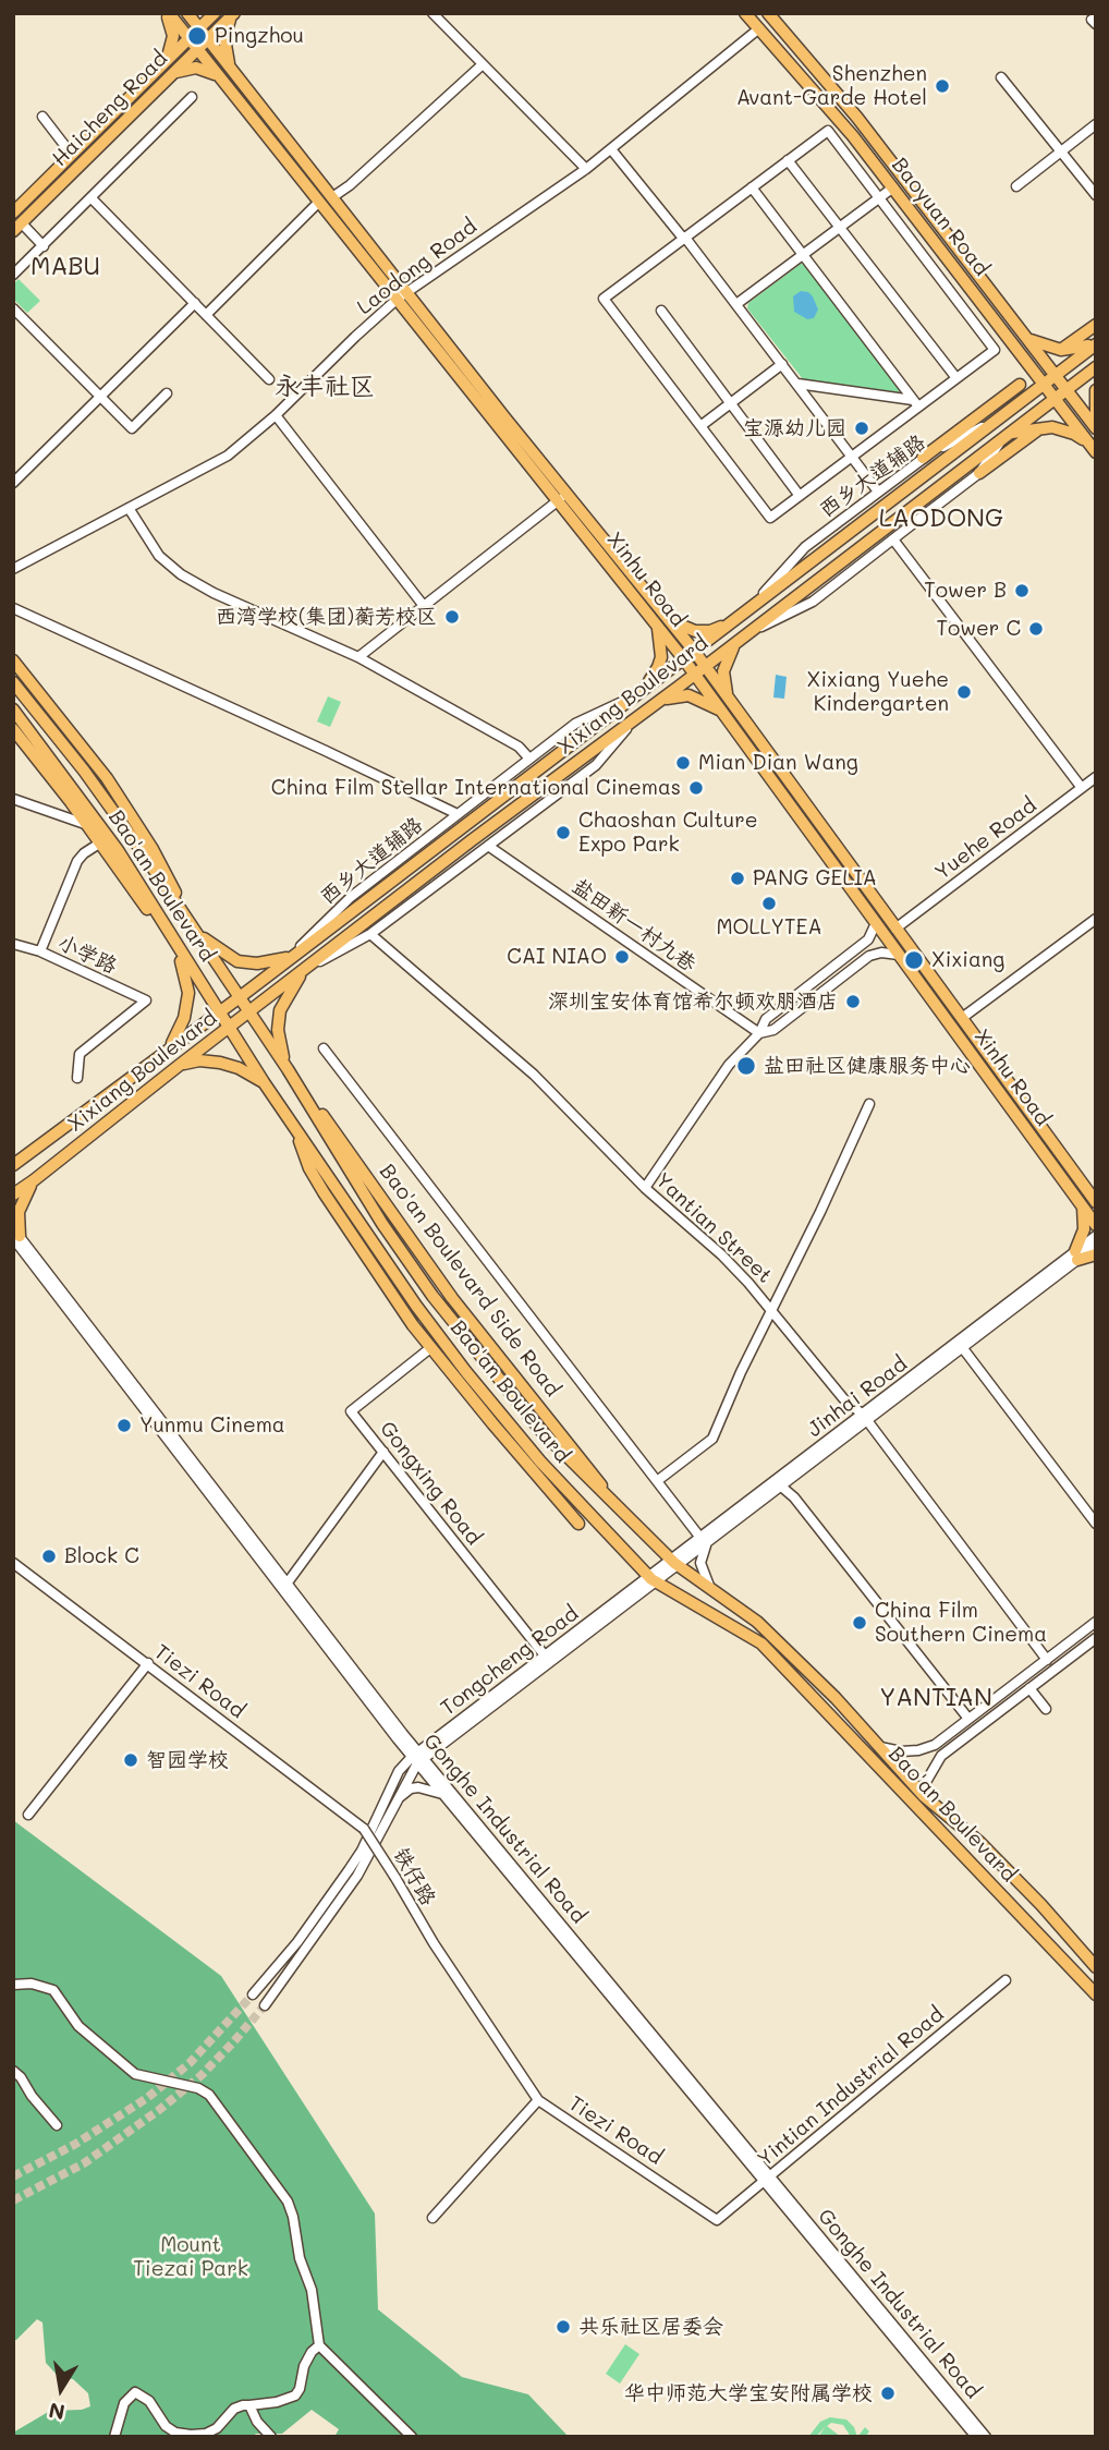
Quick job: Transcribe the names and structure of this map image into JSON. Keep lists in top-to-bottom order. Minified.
{"streets":{"main road":["Haicheng Road","Baoyuan Road","Xinhu Road","Xixiang Boulevard","Bao'an Boulevard"],"street":["Laodong Road","西乡大道辅路","Yuehe Road","盐田新一村九巷","小学路","Yantian Street","Jinhai Road","Gongxing Road","Tongcheng Road","Tiezi Road","Gonghe Industrial Road","铁仔路","Yintian Industrial Road"]},"crossings":[["Haicheng Road","Xinhu Road"],["Baoyuan Road","Laodong Road"],["Baoyuan Road","Xixiang Boulevard"],["Laodong Road","Xinhu Road"],["西乡大道辅路","Xixiang Boulevard"],["Xinhu Road","Xixiang Boulevard"],["Xinhu Road","Yuehe Road"],["Xixiang Boulevard","Bao'an Boulevard"],["Bao'an Boulevard","Jinhai Road"],["Yantian Street","Jinhai Road"],["Jinhai Road","Tongcheng Road"],["Gongxing Road","Tongcheng Road"],["Tongcheng Road","Gonghe Industrial Road"],["Tiezi Road","铁仔路"],["Tiezi Road","Yintian Industrial Road"],["Gonghe Industrial Road","Yintian Industrial Road"]],"districts":["MABU","永丰社区","LAODONG","YANTIAN"],"parks":["Mount Tiezai Park"],"places":["Pingzhou","Shenzhen Avant-Garde Hotel","宝源幼儿园","Tower B","西湾学校(集团)蘅芳校区","Tower C","Xixiang Yuehe Kindergarten","Mian Dian Wang","China Film Stellar International Cinemas","Chaoshan Culture Expo Park","PANG GELIA","MOLLYTEA","CAI NIAO","Xixiang","深圳宝安体育馆希尔顿欢朋酒店","盐田社区健康服务中心","Yunmu Cinema","Block C","China Film Southern Cinema","智园学校","共乐社区居委会","华中师范大学宝安附属学校"],"north":"bottom"}
